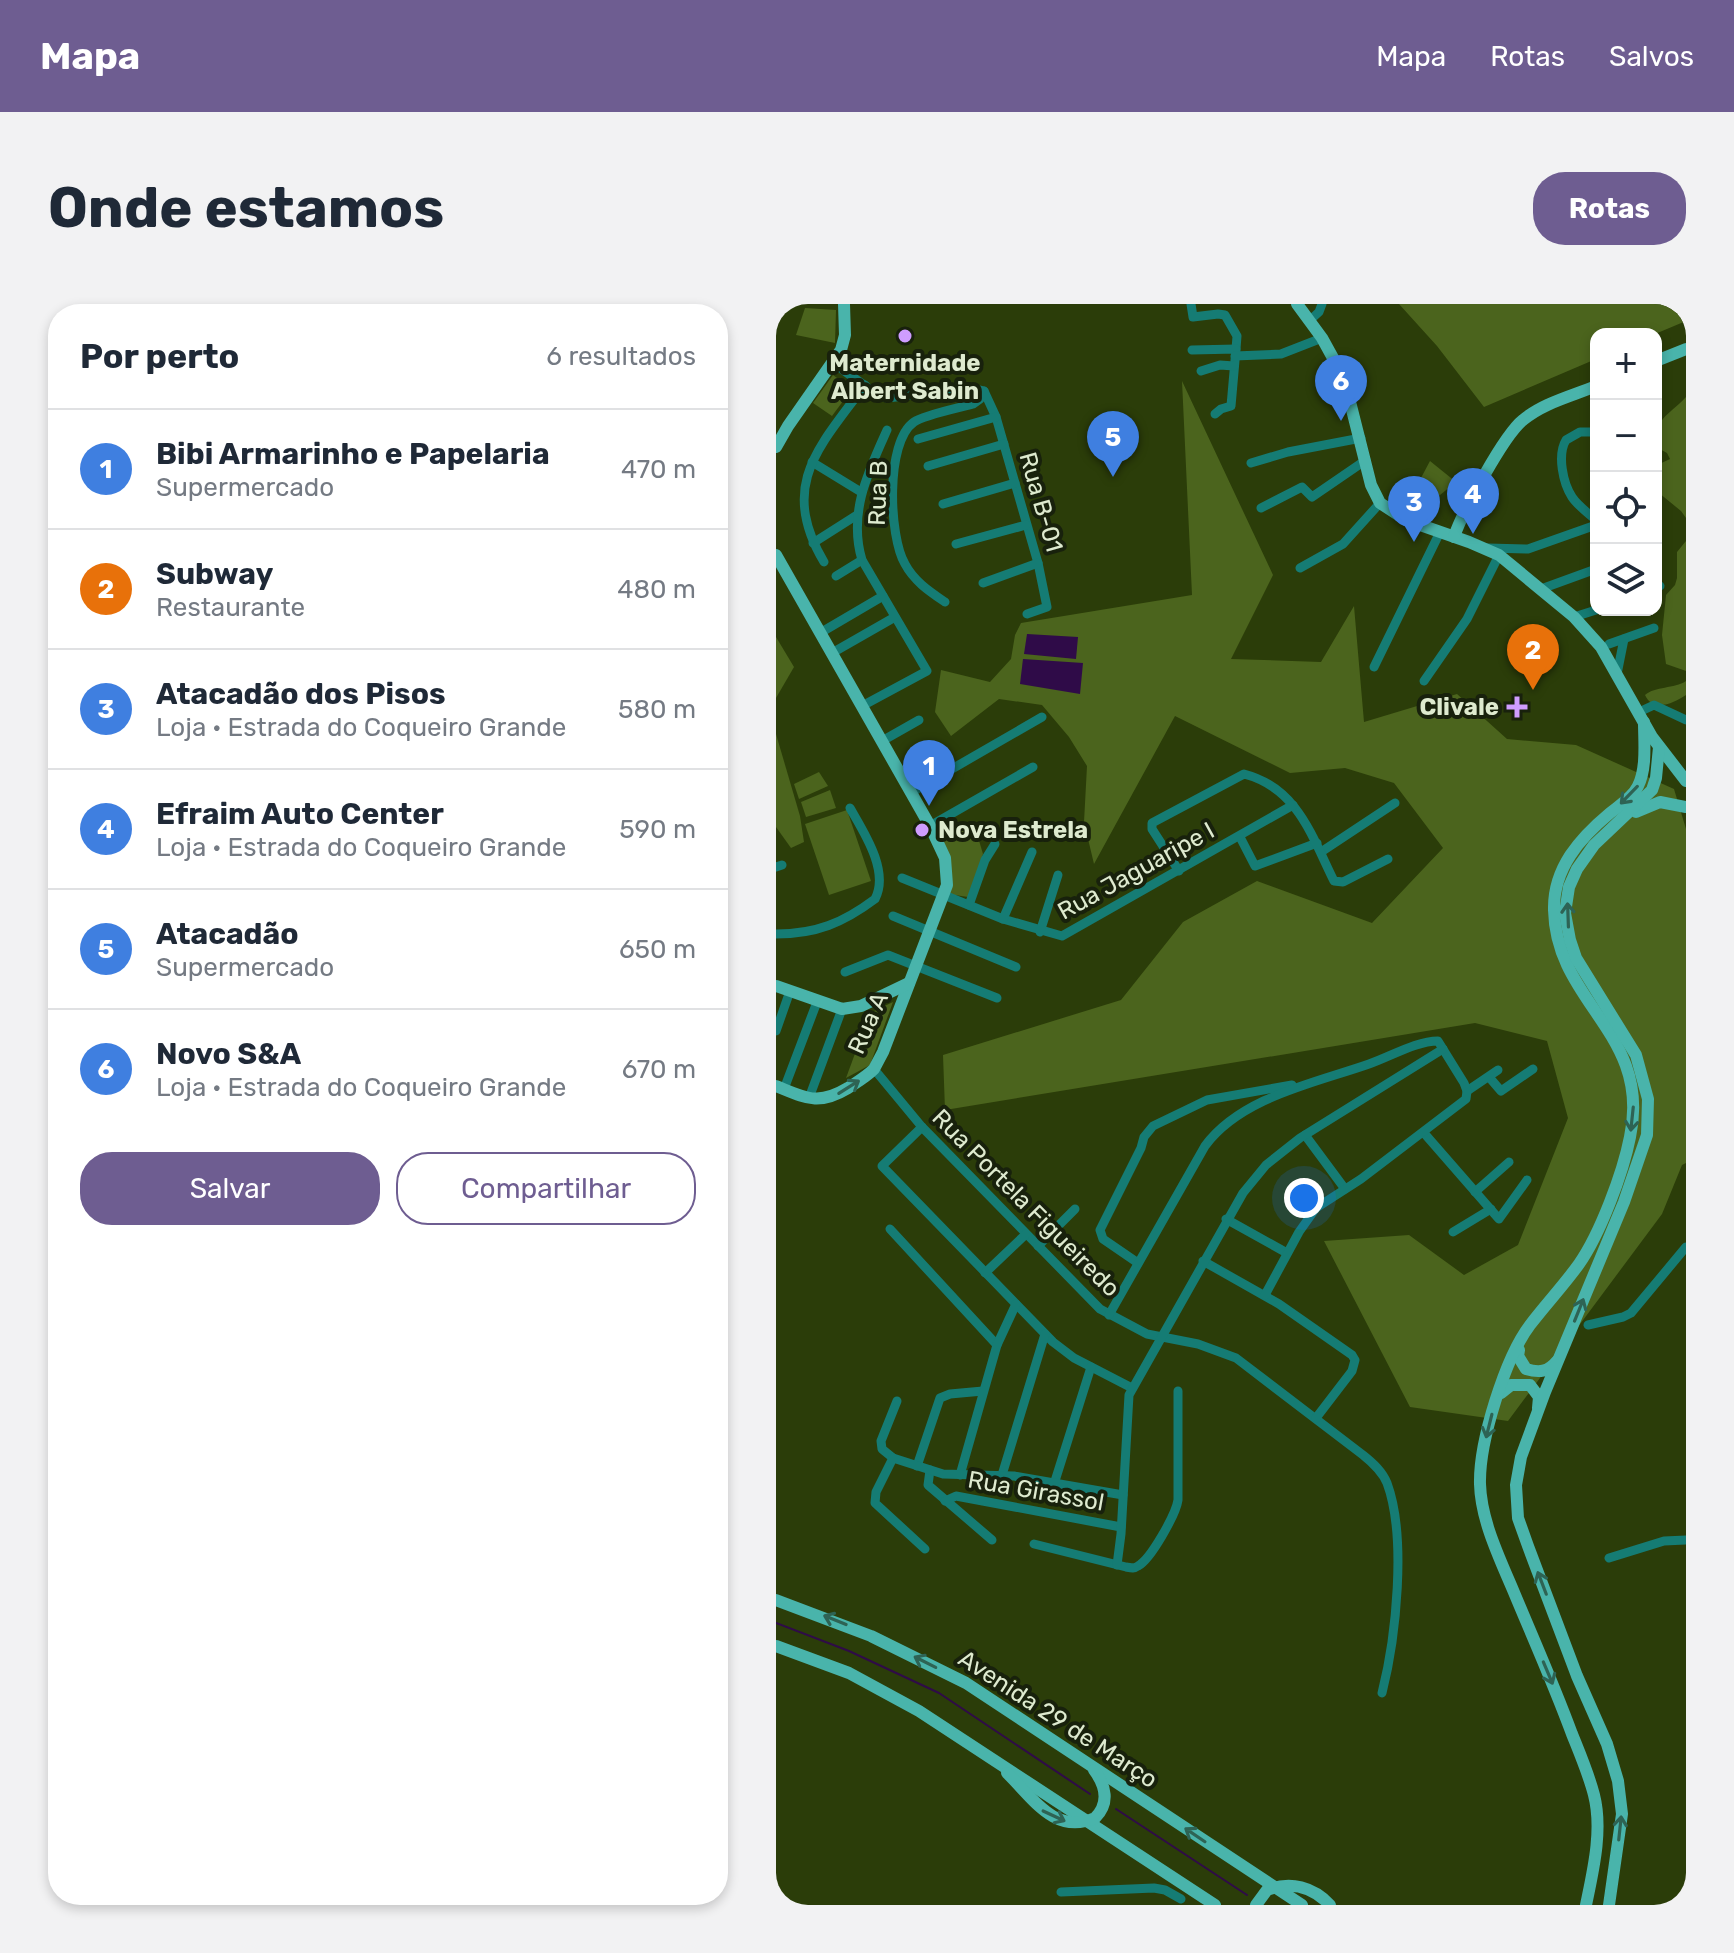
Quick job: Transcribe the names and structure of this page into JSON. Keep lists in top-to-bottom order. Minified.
{"streets":{"main road":["Rua A","Avenida 29 de Março"],"street":["Rua B","Rua B-01","Rua Jaguaripe I","Rua Portela Figueiredo","Rua Girassol"]},"crossings":[["Rua B","Rua B-01"],["Rua A","Rua Portela Figueiredo"]],"places":{"other":["Maternidade Albert Sabin","Nova Estrela"],"health":["Clivale"]},"page":{"header":"Mapa","nav":["Mapa","Rotas","Salvos"],"buttons":["Rotas",["Salvar","Compartilhar"]],"title":"Onde estamos","heading":["Por perto","6 resultados"],"map_buttons":["+","−"],"pins":["6","5","4","3","2","1"],"list":[{"mark":"1","name":"Bibi Armarinho e Papelaria","note":"Supermercado","value":"470 m"},{"mark":"2","name":"Subway","note":"Restaurante","value":"480 m"},{"mark":"3","name":"Atacadão dos Pisos","note":"Loja · Estrada do Coqueiro Grande","value":"580 m"},{"mark":"4","name":"Efraim Auto Center","note":"Loja · Estrada do Coqueiro Grande","value":"590 m"},{"mark":"5","name":"Atacadão","note":"Supermercado","value":"650 m"},{"mark":"6","name":"Novo S&A","note":"Loja · Estrada do Coqueiro Grande","value":"670 m"}]}}
